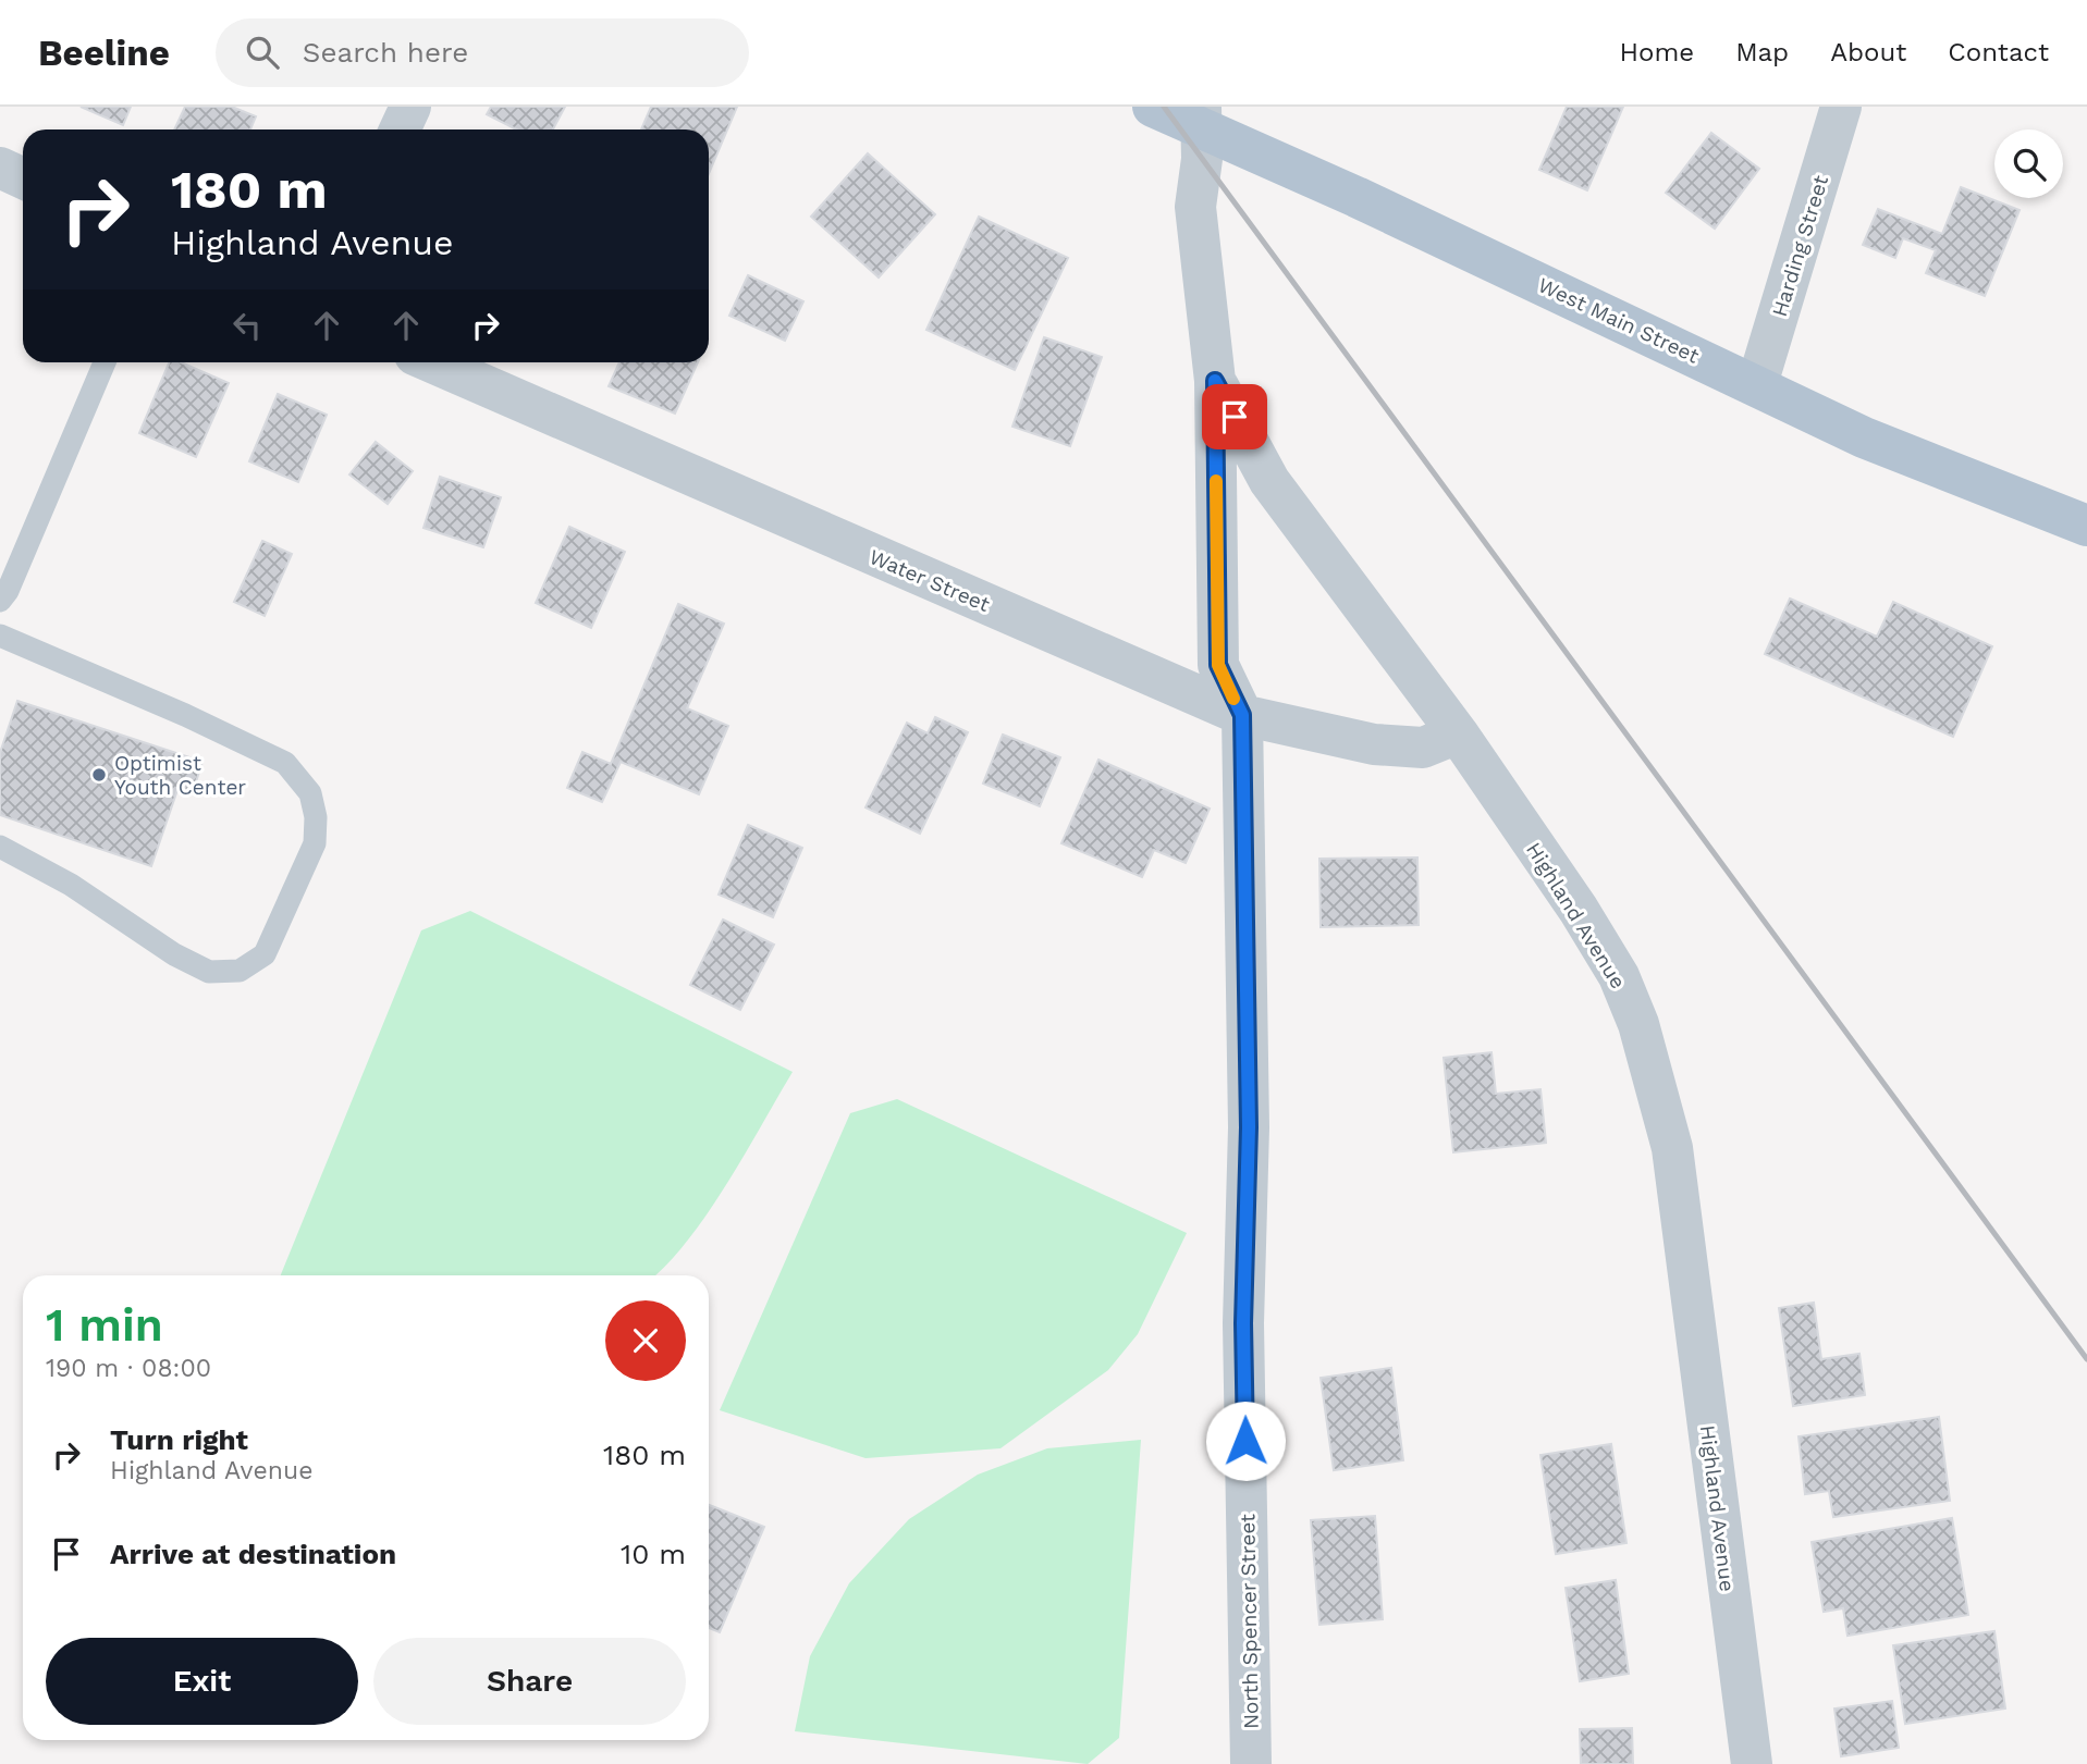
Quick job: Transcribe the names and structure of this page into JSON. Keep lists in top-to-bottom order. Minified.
{"streets":{"main road":["West Main Street"],"street":["Harding Street","Water Street","Highland Avenue","North Spencer Street"]},"crossings":[["Harding Street","West Main Street"],["West Main Street","North Spencer Street"],["Water Street","Highland Avenue"],["Water Street","North Spencer Street"],["Highland Avenue","North Spencer Street"]],"places":["Optimist Youth Center"],"page":{"header":"Beeline","search":"Search here","nav":["Home","Map","About","Contact"],"turn":["180 m","Highland Avenue"],"heading":["1 min","190 m · 08:00"],"list":[{"name":"Turn right","note":"Highland Avenue","value":"180 m"},{"name":"Arrive at destination","value":"10 m"}],"buttons":["Exit","Share"]}}
